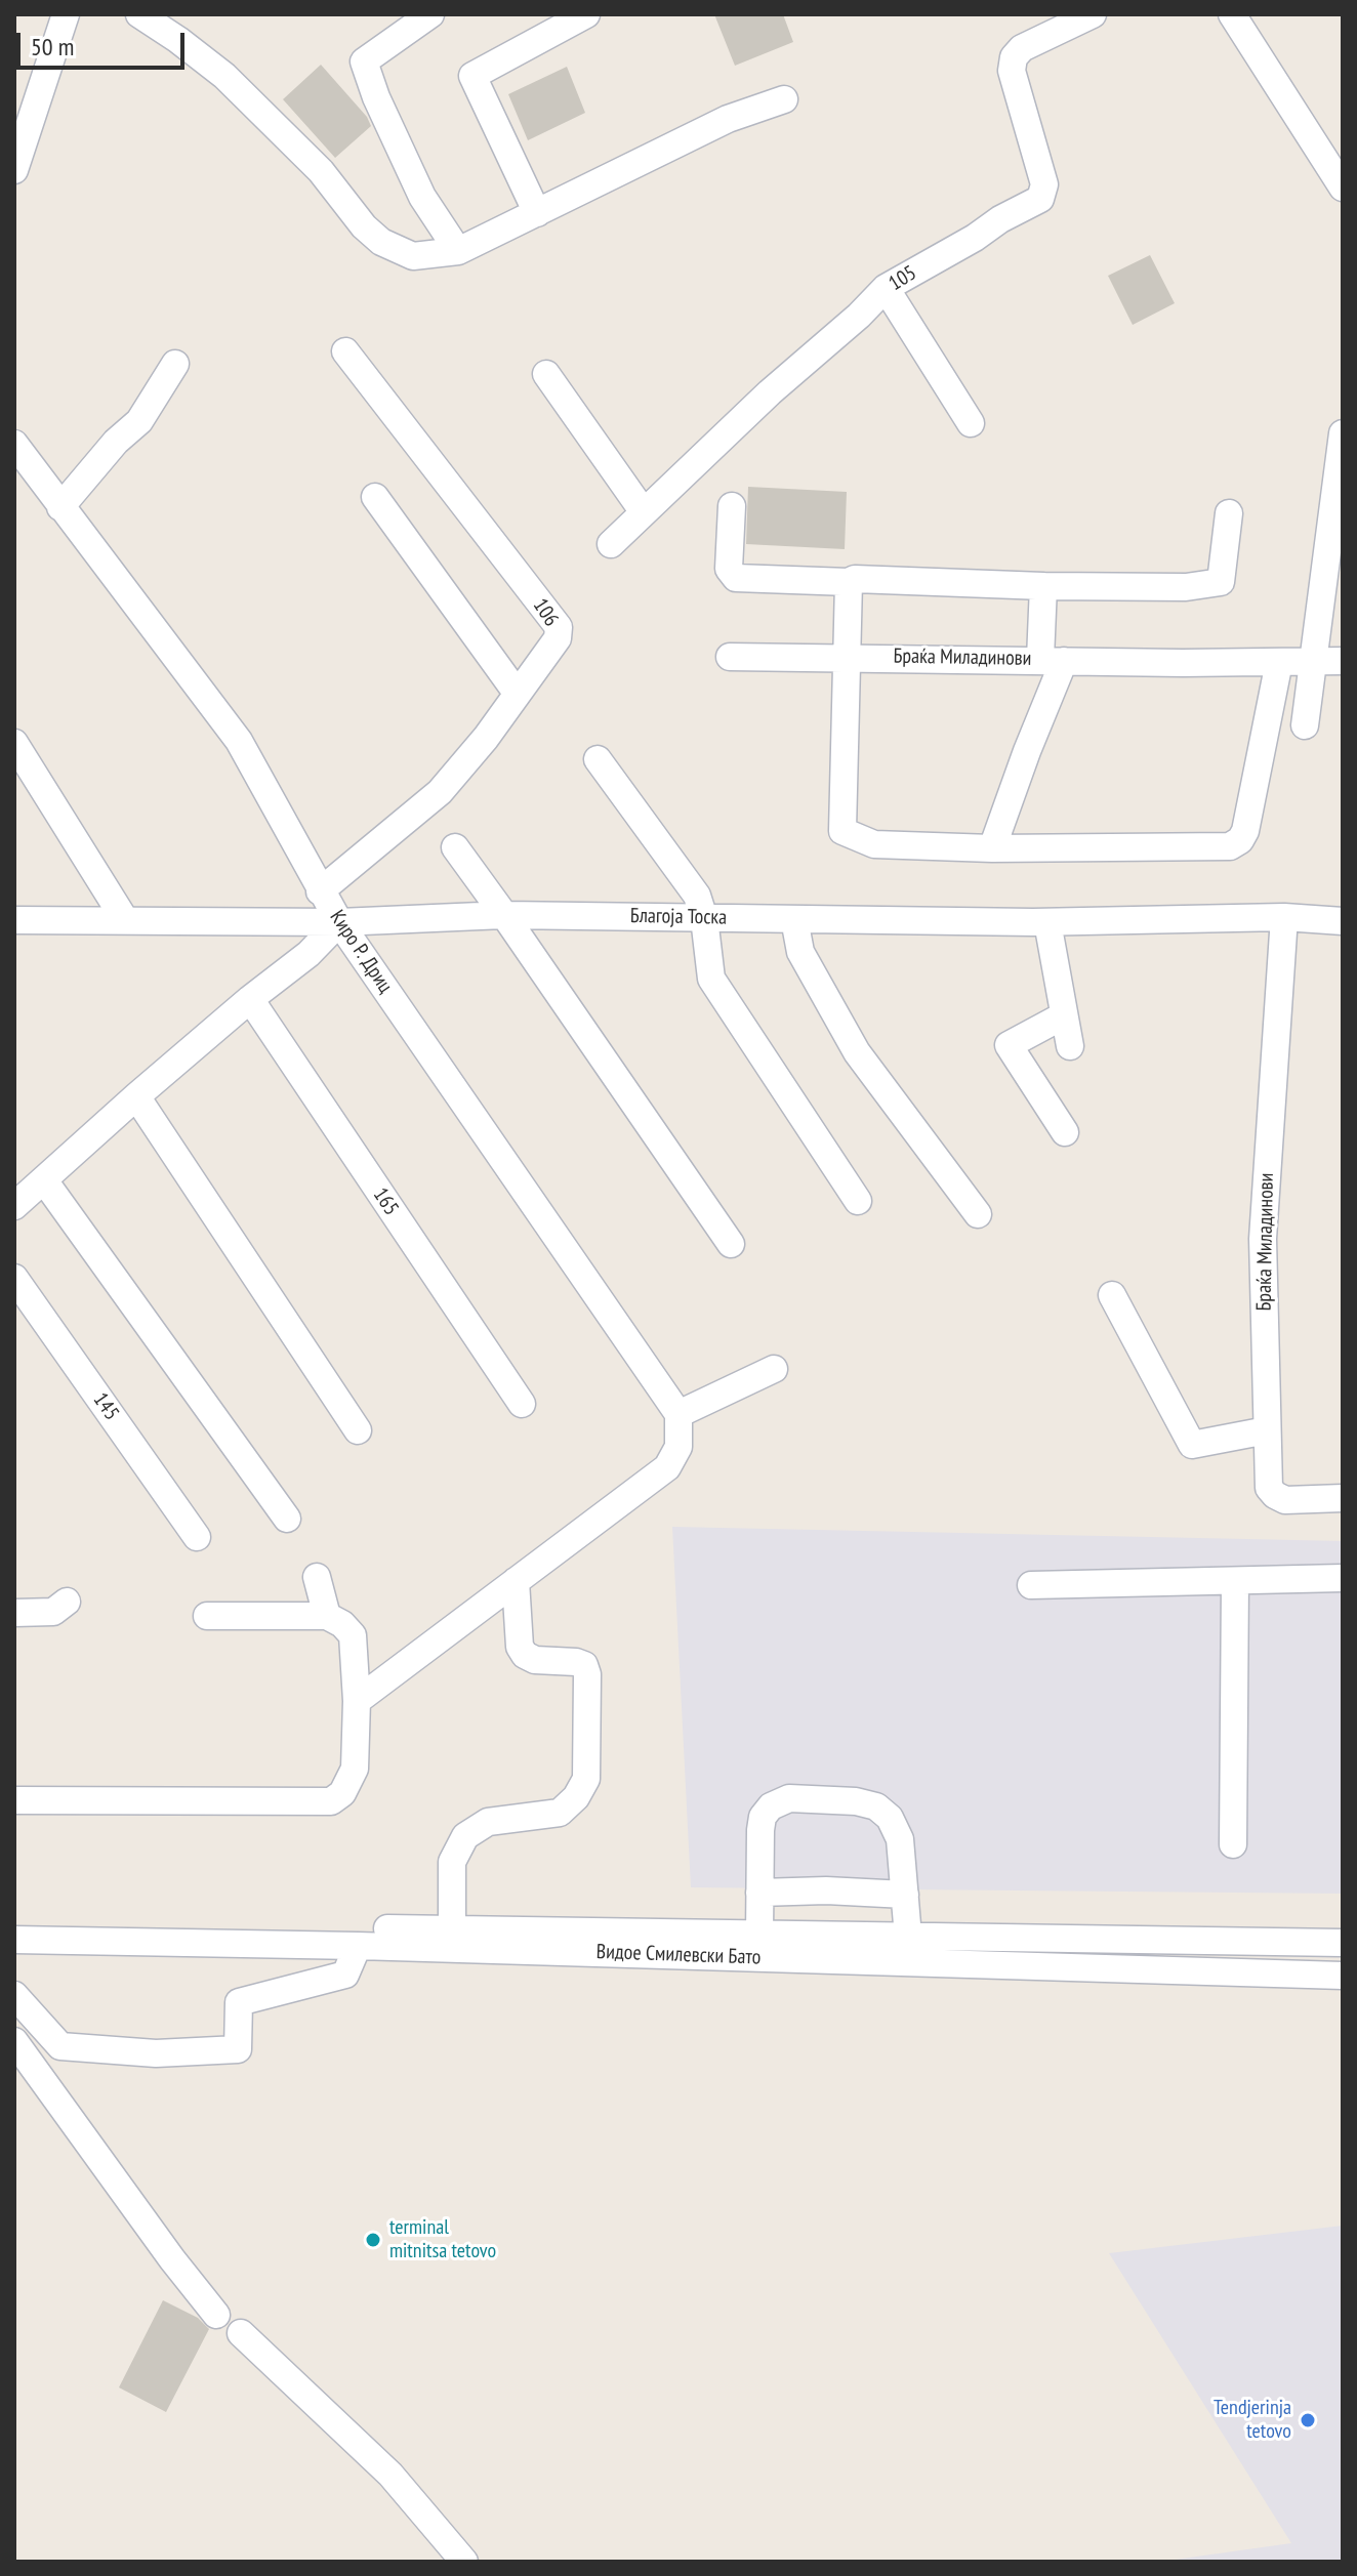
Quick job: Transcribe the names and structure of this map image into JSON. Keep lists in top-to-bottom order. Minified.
{"streets":{"street":["105","106","Браќа Миладинови","Благоја Тоска","Киро Р. Дриц","165","145","Видое Смилевски Бато"]},"crossings":[["106","Киро Р. Дриц"],["Браќа Миладинови","Благоја Тоска"],["Благоја Тоска","Киро Р. Дриц"]],"places":["terminal mitnitsa tetovo","Tendjerinja tetovo"],"scale_bar":"50 m"}
